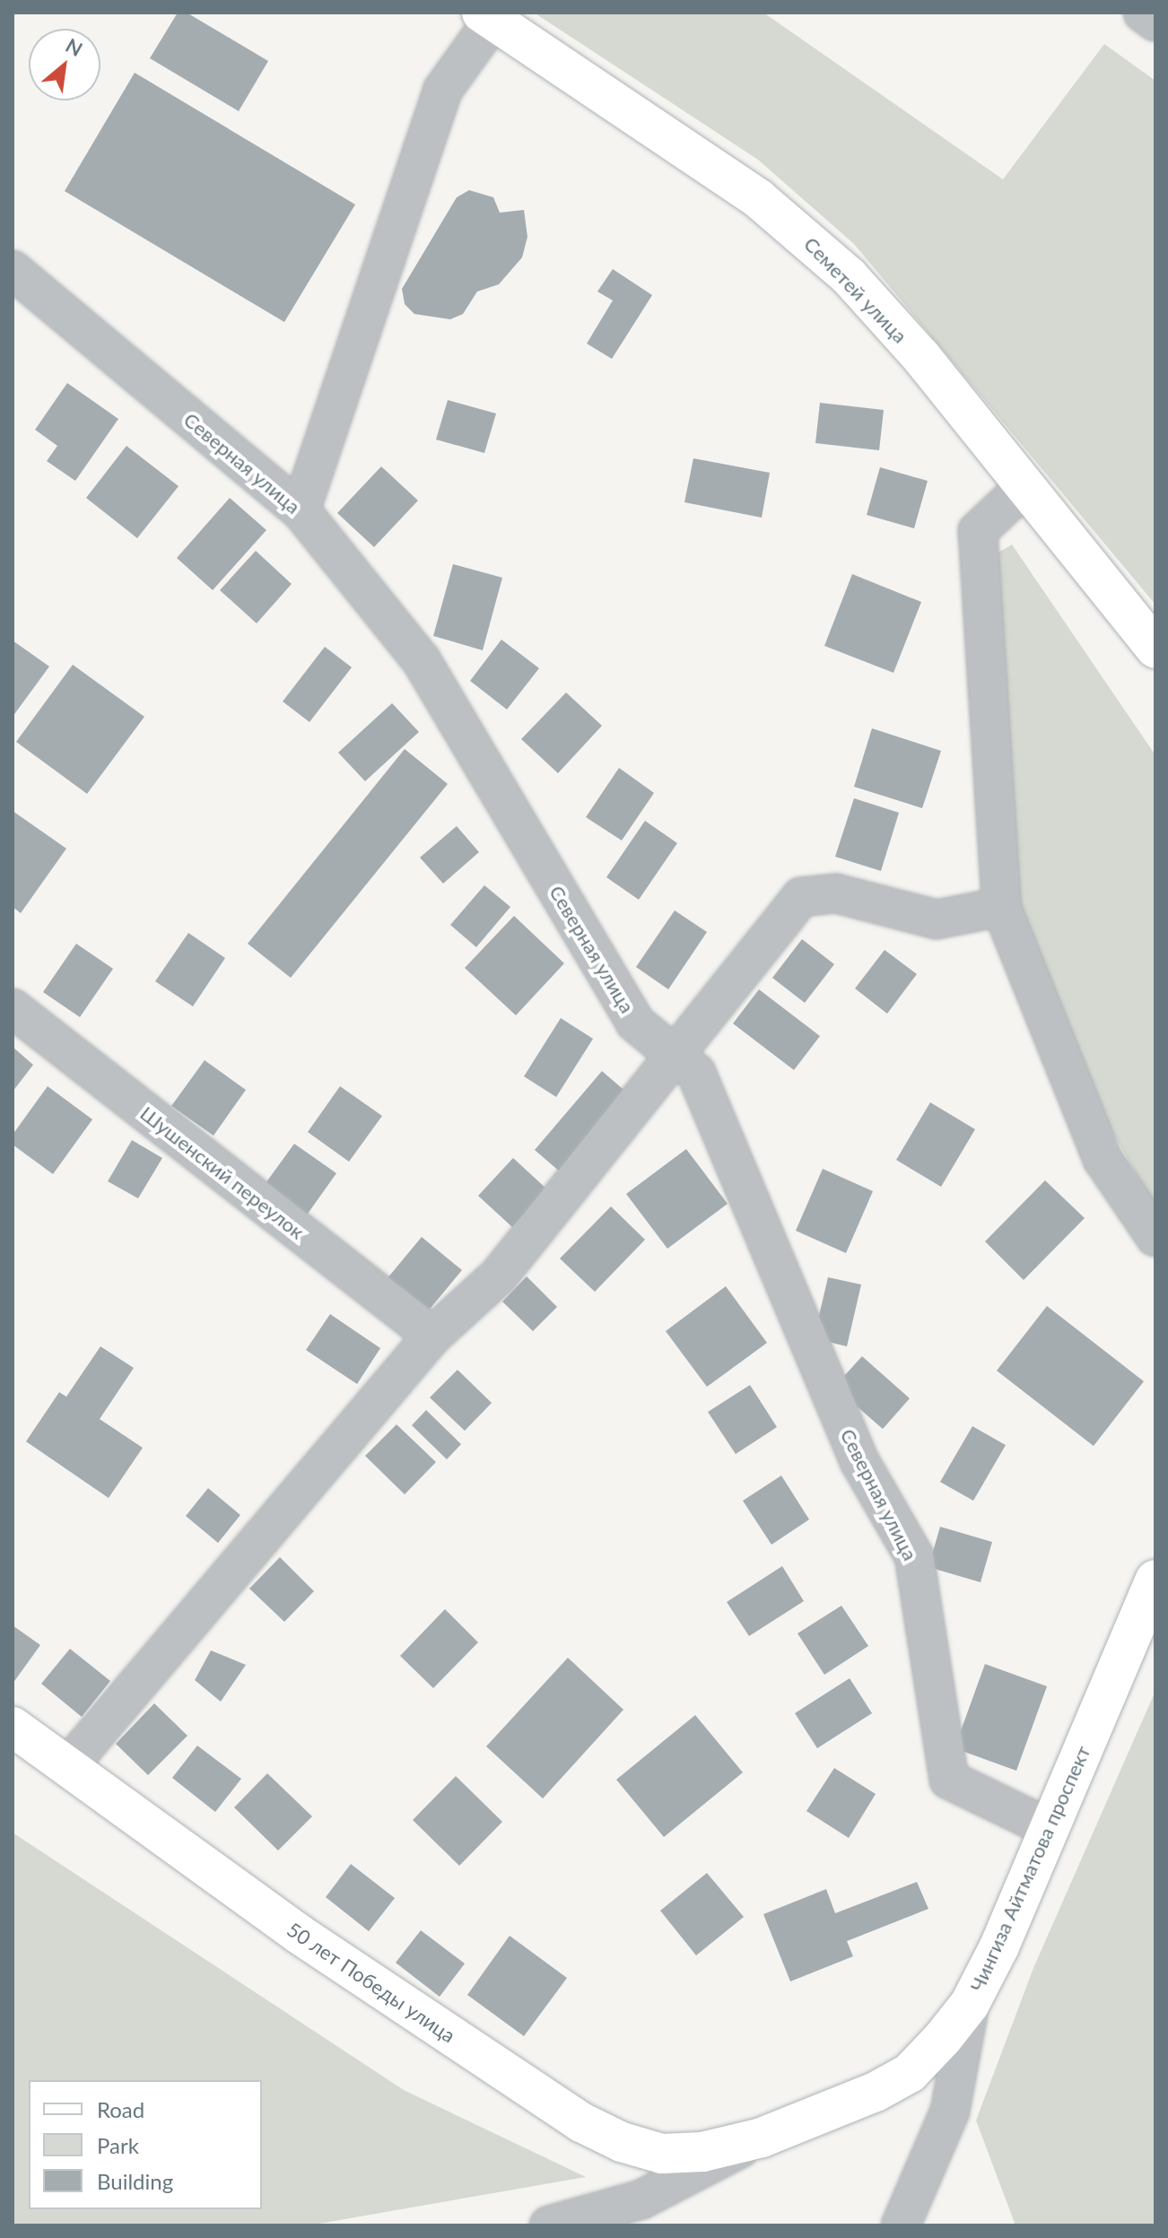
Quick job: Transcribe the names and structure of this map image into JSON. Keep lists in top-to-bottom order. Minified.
{"streets":{"main road":["Семетей улица","Чингиза Айтматова проспект","50 лет Победы улица"],"street":["Северная улица","Шушенский переулок"]},"crossings":[["Северная улица","Чингиза Айтматова проспект"],["Чингиза Айтматова проспект","50 лет Победы улица"]],"legend":["Road","Park","Building"],"north":"top right"}
